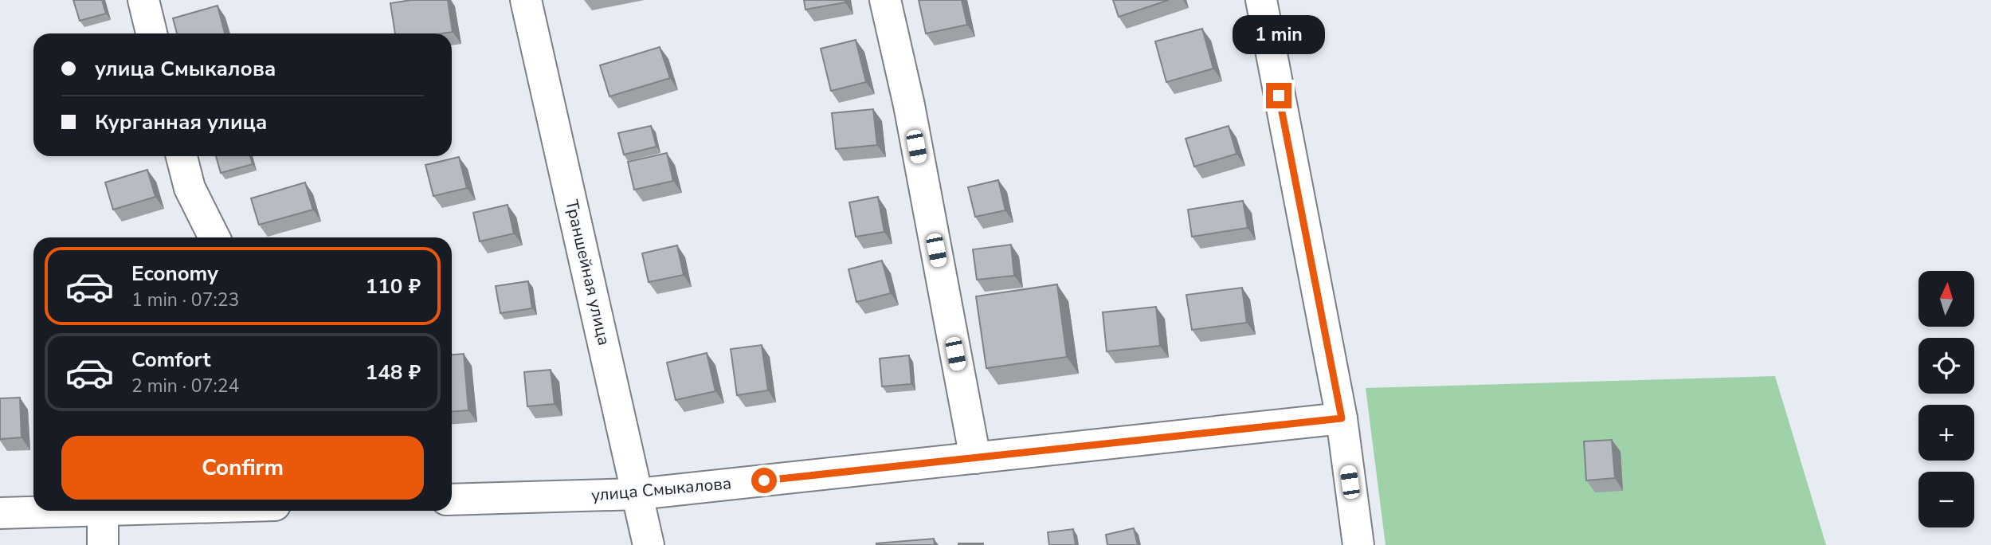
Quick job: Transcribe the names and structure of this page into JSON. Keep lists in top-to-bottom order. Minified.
{"streets":{"street":["Траншейная улица","улица Смыкалова"]},"crossings":[["Траншейная улица","улица Смыкалова"]],"north":"top","page":{"bubble":"1 min","banner":["улица Смыкалова","Курганная улица"],"list":[{"name":"Economy","note":"1 min · 07:23","value":"110 ₽"},{"name":"Comfort","note":"2 min · 07:24","value":"148 ₽"}],"map_buttons":["+","−"],"buttons":"Confirm"}}
